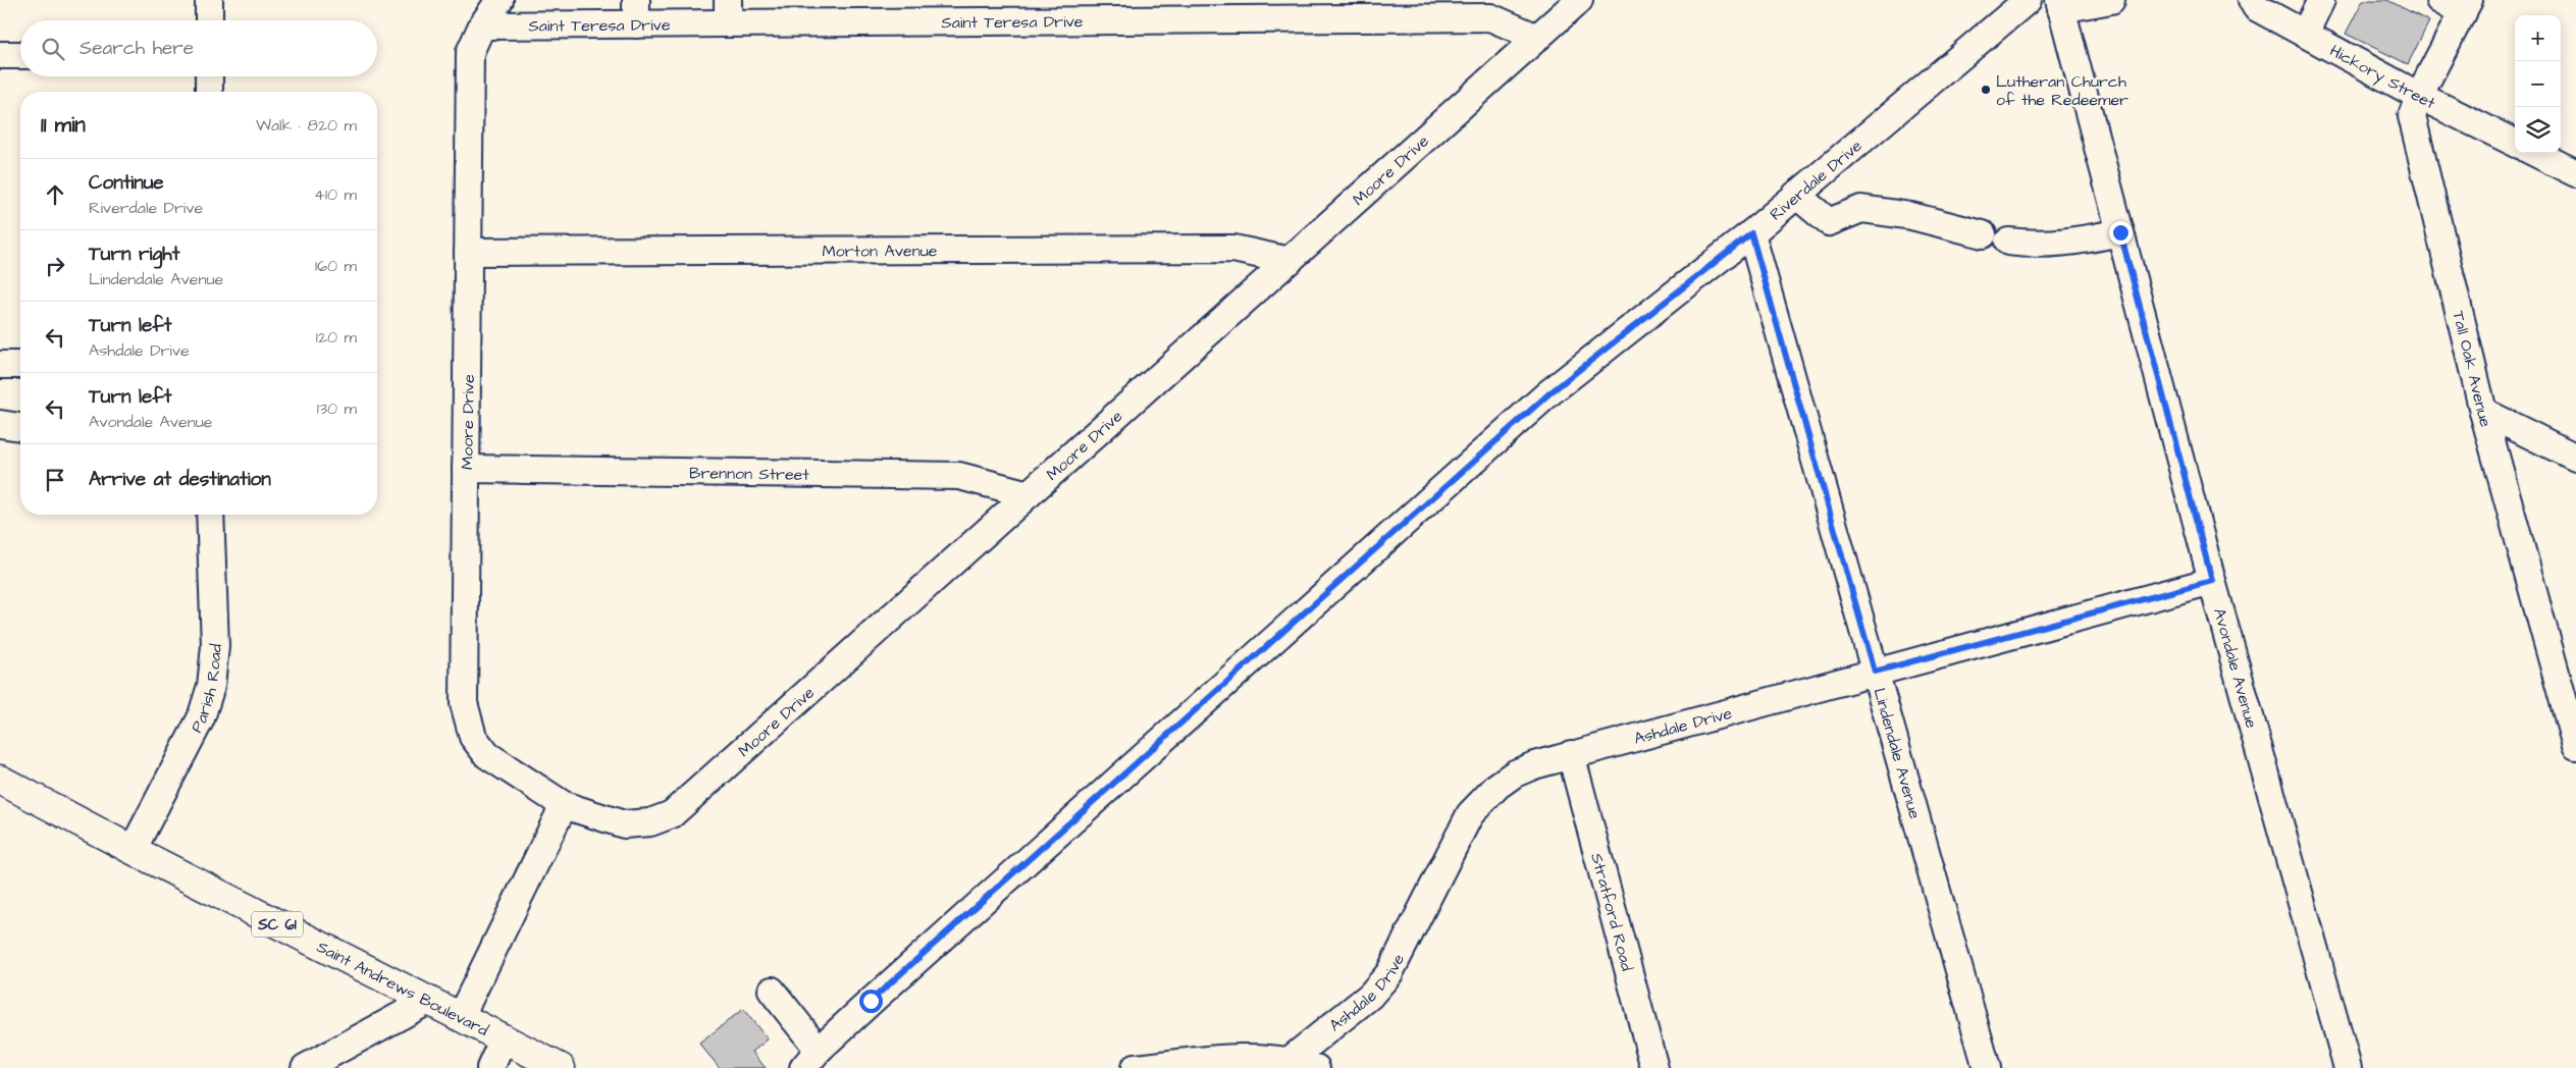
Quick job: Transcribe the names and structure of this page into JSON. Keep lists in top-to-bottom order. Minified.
{"streets":{"main road":["SC 61","Saint Andrews Boulevard"],"street":["Saint Teresa Drive","Hickory Street","Moore Drive","Riverdale Drive","Morton Avenue","Tall Oak Avenue","Brennon Street","Avondale Avenue","Parish Road","Ashdale Drive","Lindendale Avenue","Stratford Road"]},"crossings":[["Saint Teresa Drive","Moore Drive"],["Hickory Street","Tall Oak Avenue"],["Moore Drive","Morton Avenue"],["Moore Drive","Brennon Street"],["Riverdale Drive","Lindendale Avenue"],["Avondale Avenue","Ashdale Drive"],["Parish Road","Saint Andrews Boulevard"],["Ashdale Drive","Lindendale Avenue"],["Ashdale Drive","Stratford Road"]],"places":["Lutheran Church of the Redeemer"],"page":{"map_buttons":["+","−"],"search":"Search here","heading":["11 min","Walk · 820 m"],"list":[["Continue","Riverdale Drive","410 m"],["Turn right","Lindendale Avenue","160 m"],["Turn left","Ashdale Drive","120 m"],["Turn left","Avondale Avenue","130 m"],"Arrive at destination"]}}
